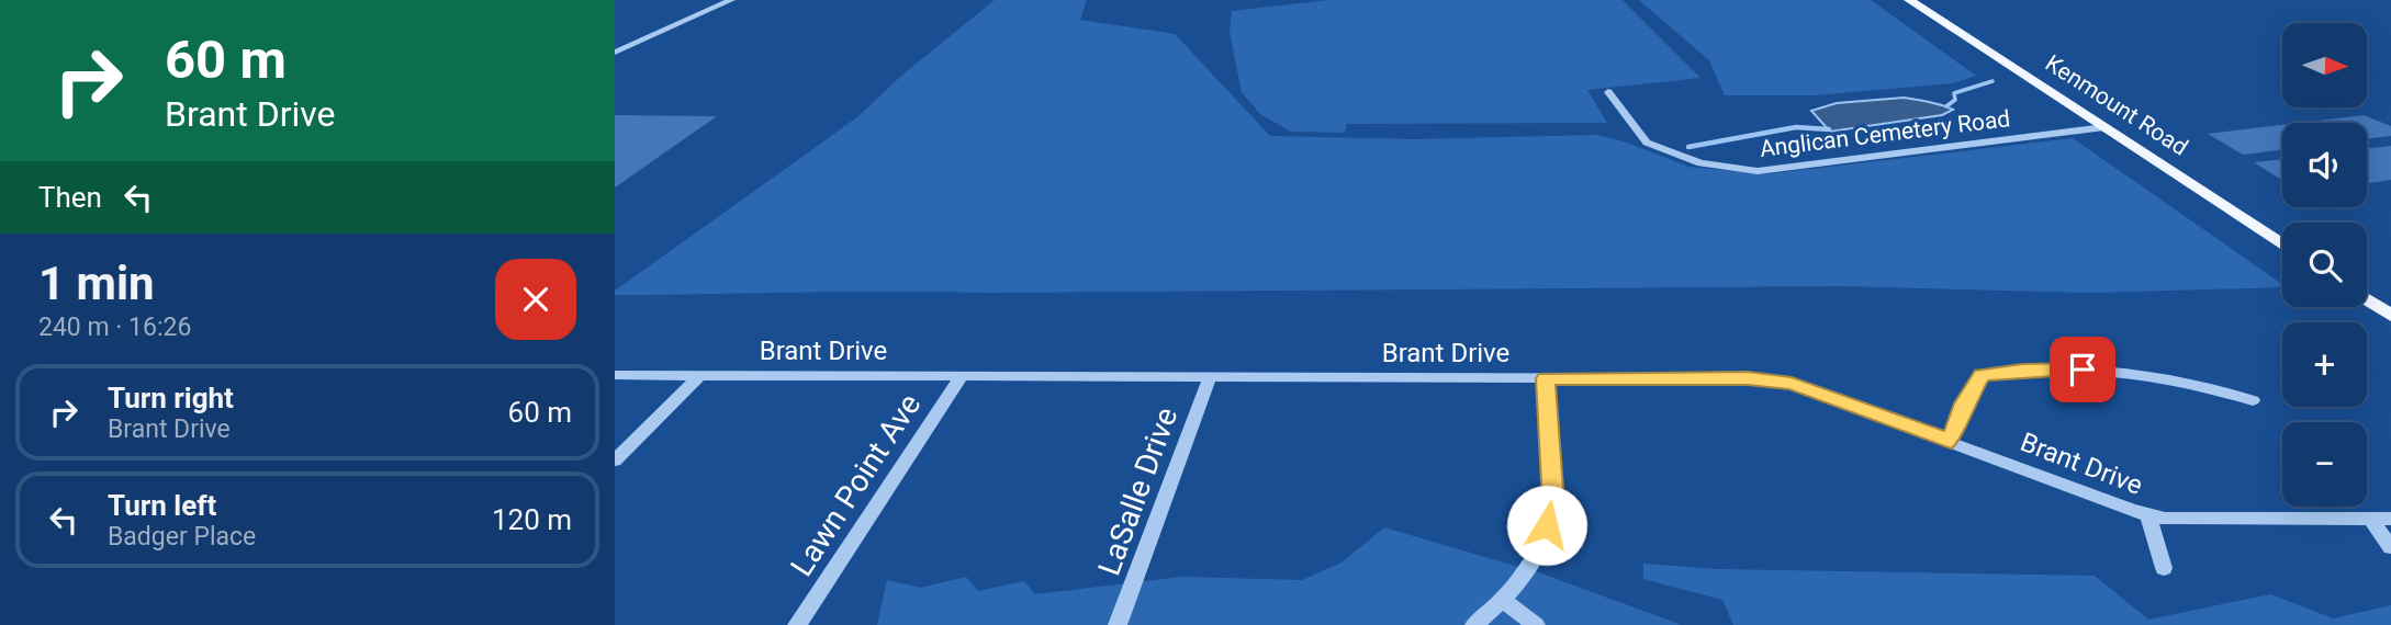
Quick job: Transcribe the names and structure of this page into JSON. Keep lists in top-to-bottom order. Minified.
{"streets":{"main road":["Kenmount Road"],"street":["Anglican Cemetery Road","Brant Drive","Lawn Point Ave","LaSalle Drive"]},"crossings":[["Kenmount Road","Anglican Cemetery Road"],["Brant Drive","Lawn Point Ave"],["Brant Drive","LaSalle Drive"]],"north":"right","page":{"turn":["60 m","Brant Drive"],"map_buttons":["+","−"],"then":"Then","heading":["1 min","240 m · 16:26"],"list":[{"name":"Turn right","note":"Brant Drive","value":"60 m"},{"name":"Turn left","note":"Badger Place","value":"120 m"}]}}
